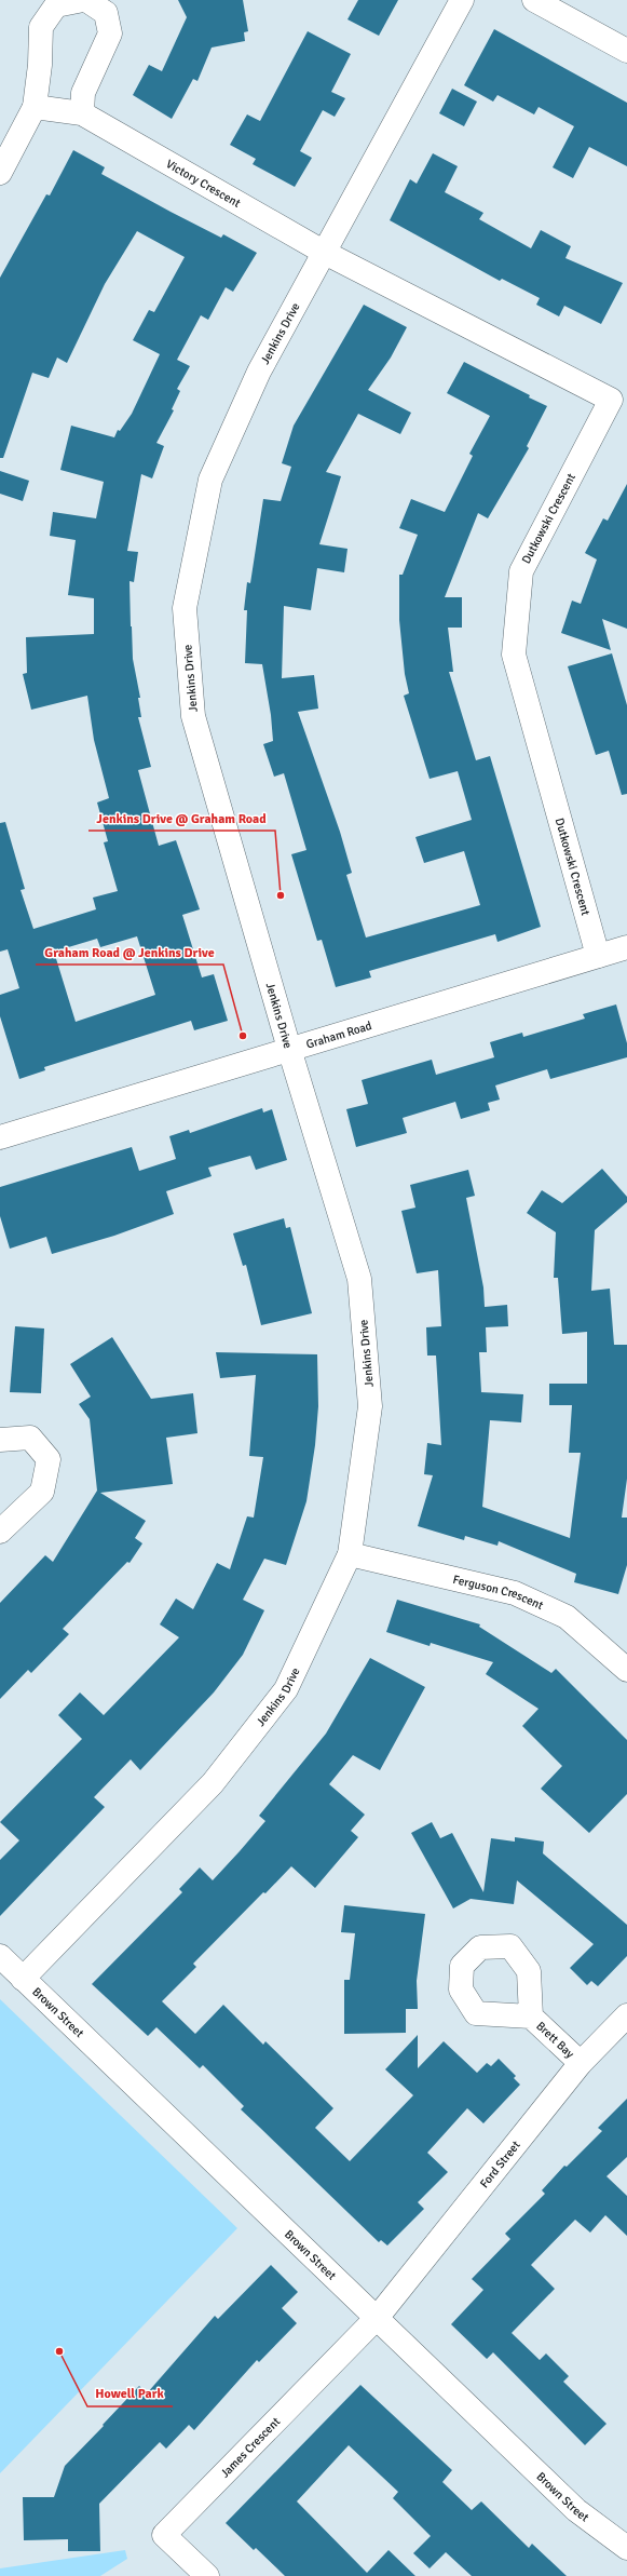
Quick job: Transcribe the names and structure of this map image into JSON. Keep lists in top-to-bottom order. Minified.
{"streets":{"street":["Victory Crescent","Jenkins Drive","Dutkowski Crescent","Graham Road","Ferguson Crescent","Brown Street","Brett Bay","Ford Street","James Crescent"]},"crossings":[["Victory Crescent","Jenkins Drive"],["Victory Crescent","Dutkowski Crescent"],["Jenkins Drive","Dutkowski Crescent"],["Jenkins Drive","Graham Road"],["Jenkins Drive","Ferguson Crescent"],["Jenkins Drive","Brown Street"],["Dutkowski Crescent","Graham Road"],["Brown Street","Ford Street"],["Brown Street","James Crescent"],["Brett Bay","Ford Street"],["Ford Street","James Crescent"]],"places":["Jenkins Drive @ Graham Road","Graham Road @ Jenkins Drive","Howell Park"]}
